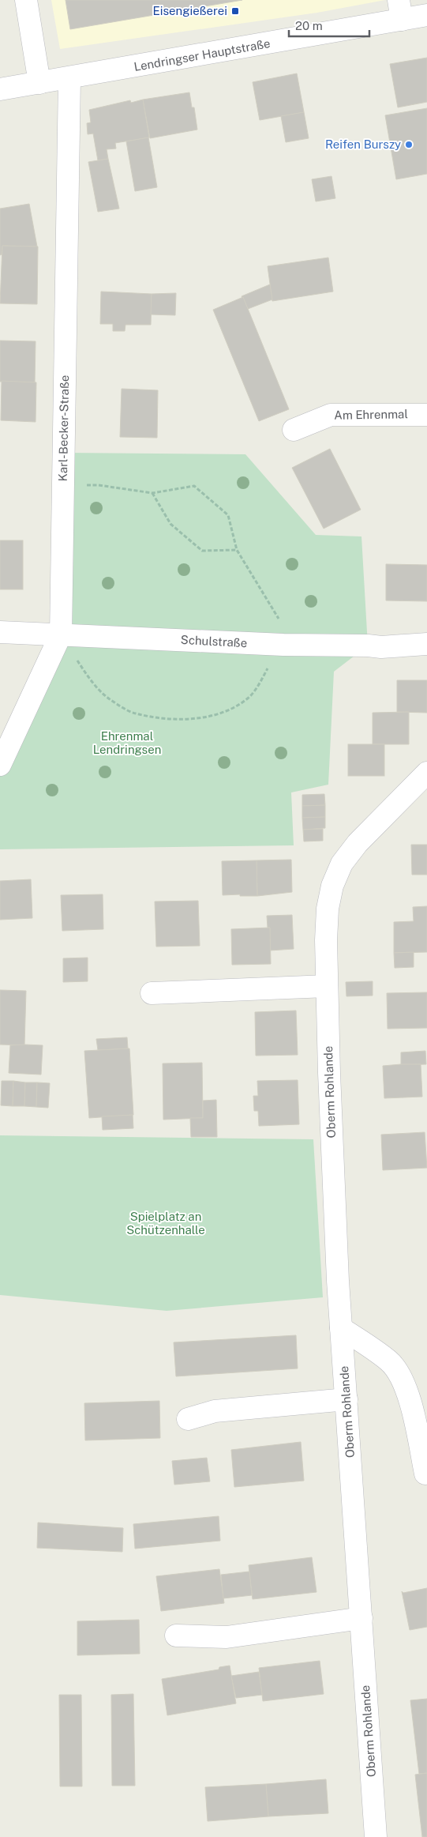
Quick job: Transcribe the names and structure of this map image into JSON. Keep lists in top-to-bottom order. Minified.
{"streets":{"street":["Lendringser Hauptstraße","Am Ehrenmal","Karl-Becker-Straße","Schulstraße","Oberm Rohlande"]},"crossings":[["Lendringser Hauptstraße","Karl-Becker-Straße"],["Karl-Becker-Straße","Schulstraße"]],"parks":["Ehrenmal Lendringsen","Spielplatz an Schützenhalle"],"places":{"transit":["Eisengießerei"],"other":["Reifen Burszy"]},"scale_bar":"20 m"}
